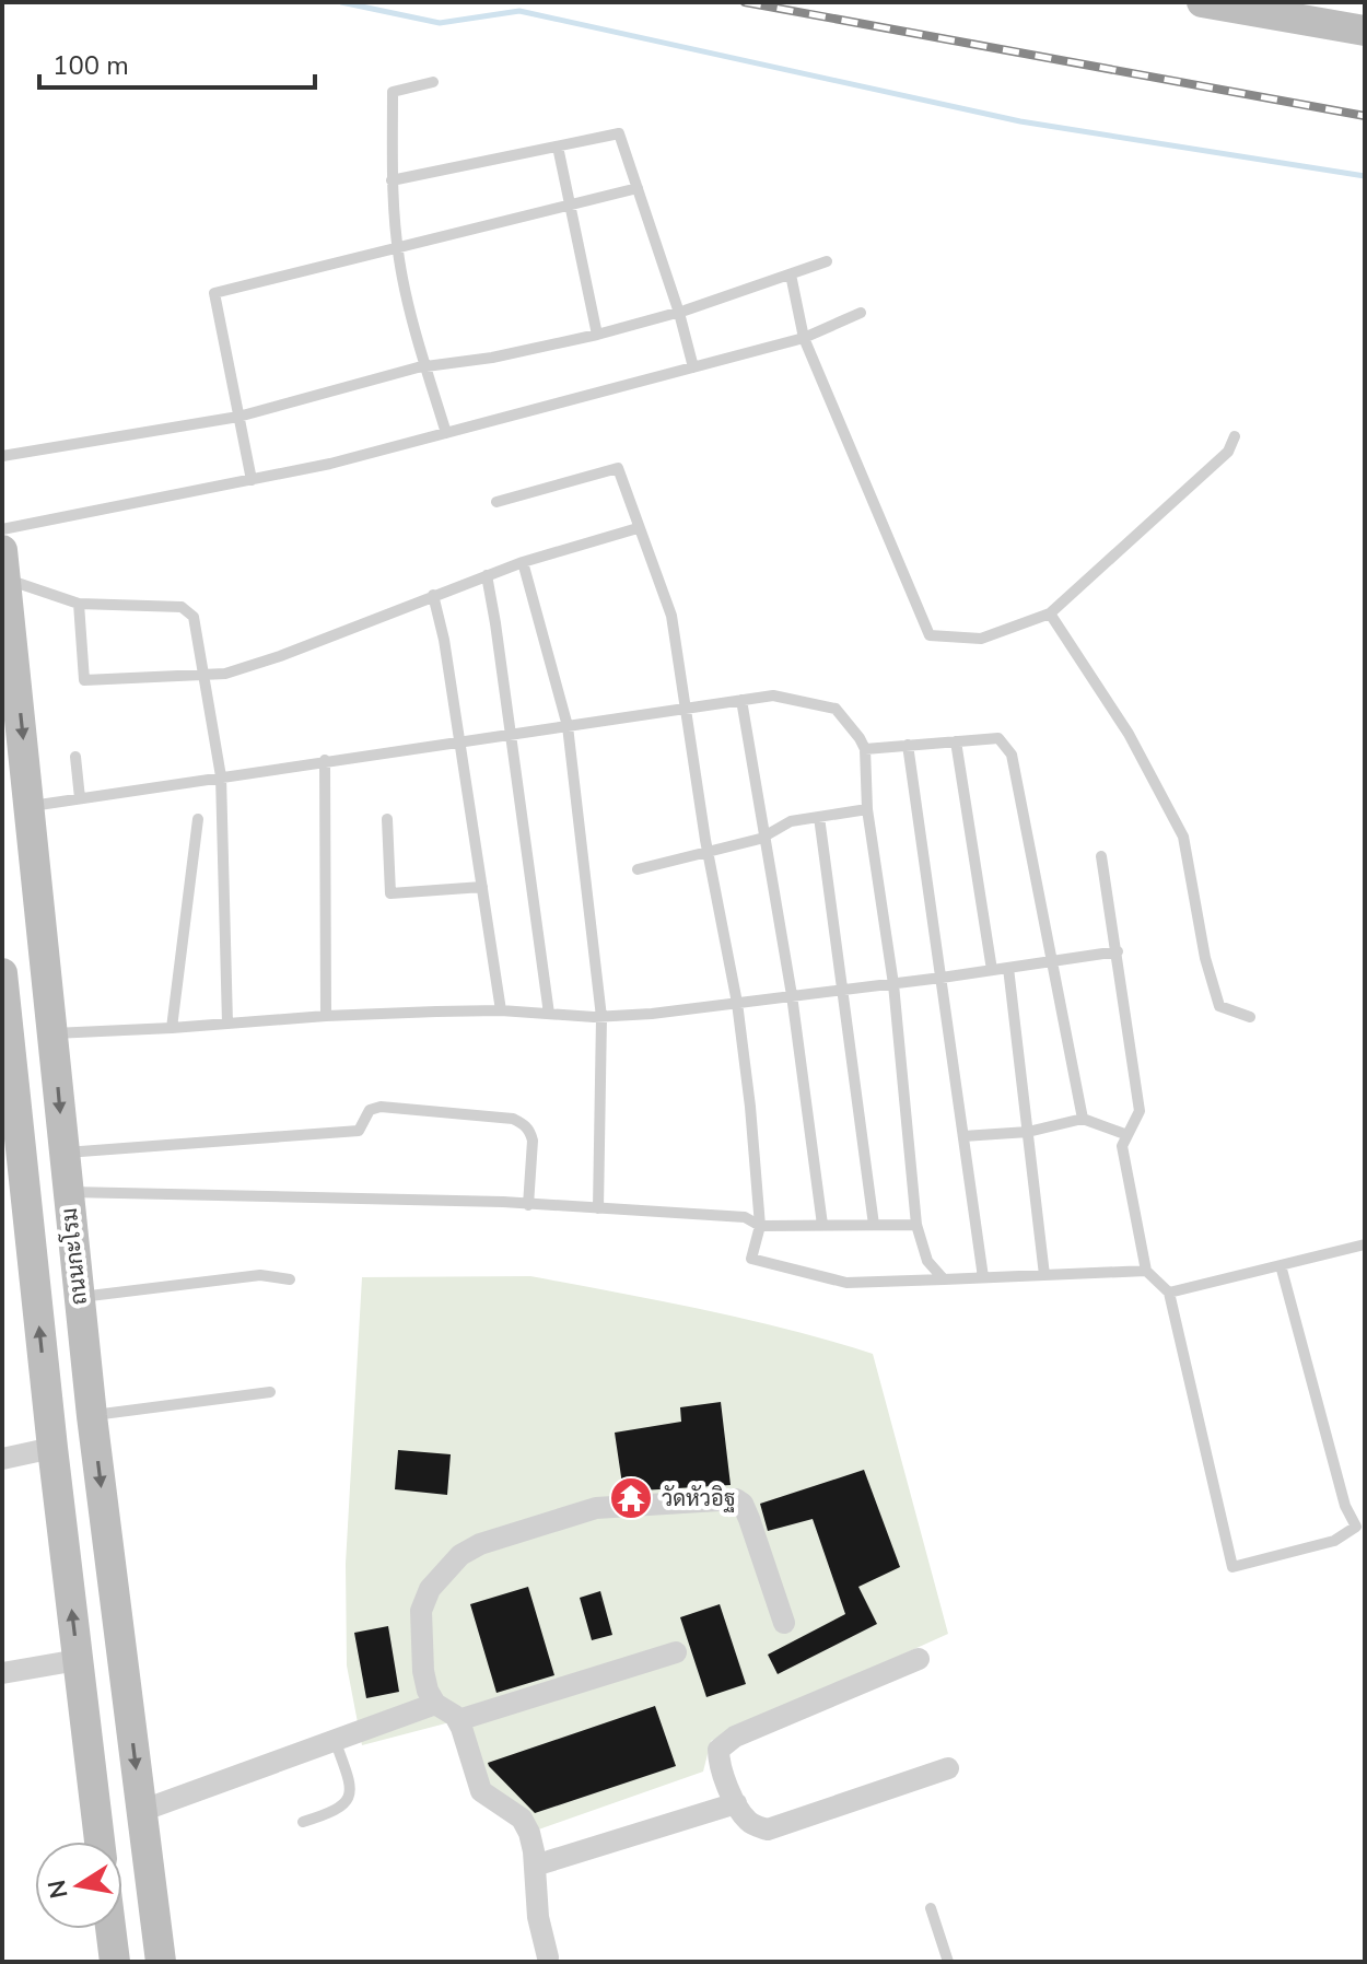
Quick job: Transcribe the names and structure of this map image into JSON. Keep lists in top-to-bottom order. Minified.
{"streets":{"main road":["ถนนกะโรม"]},"places":{"temple":["วัดหัวอิฐ"]},"scale_bar":"100 m","north":"left"}
